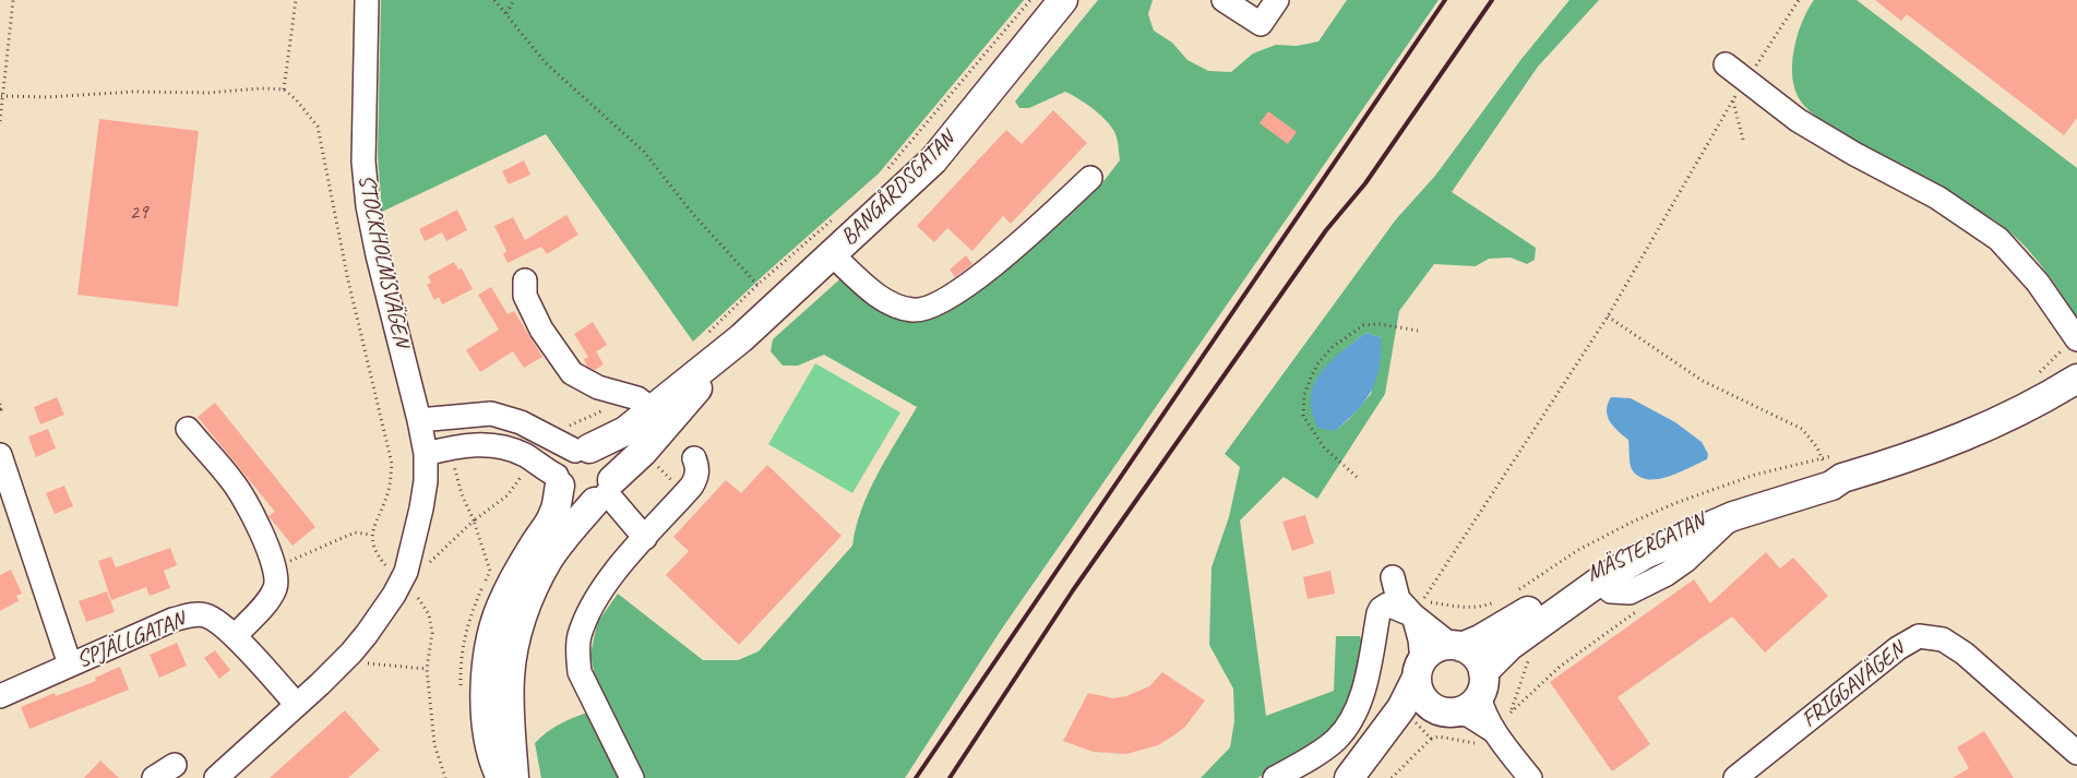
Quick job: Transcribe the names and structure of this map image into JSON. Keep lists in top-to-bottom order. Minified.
{"streets":{"main road":["BANGÅRDSGATAN","MÄSTERGATAN"],"street":["STOCKHOLMSVÄGEN","SPJÄLLGATAN","FRIGGAVÄGEN"]},"crossings":[["STOCKHOLMSVÄGEN","SPJÄLLGATAN"]],"house_numbers":["29"]}
